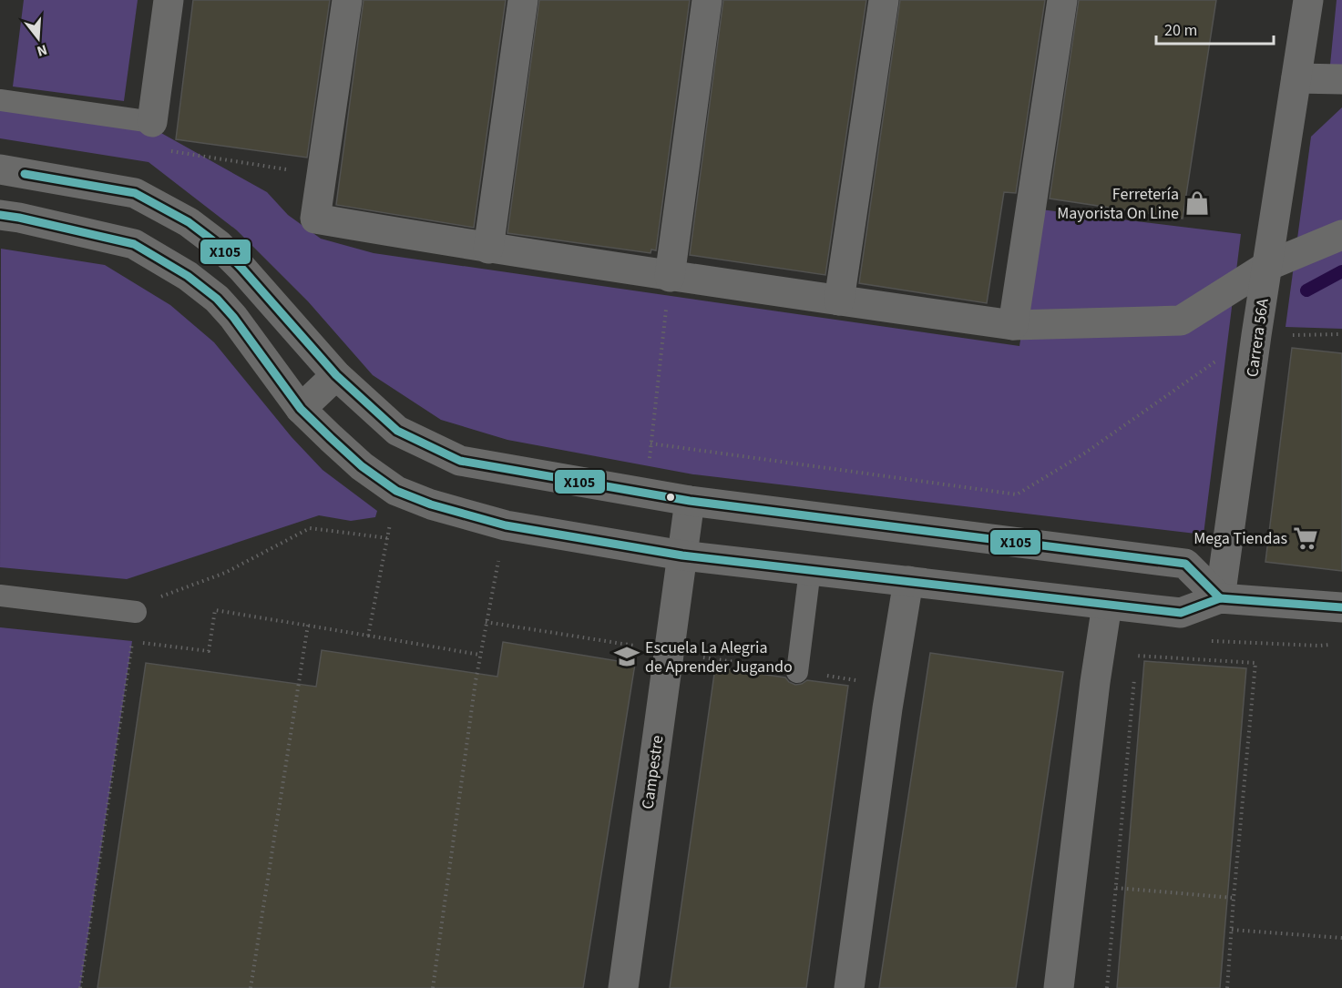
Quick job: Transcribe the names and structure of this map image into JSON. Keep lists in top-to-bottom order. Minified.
{"streets":{"street":["Carrera 56A","Campestre"]},"places":{"shop":["Ferretería Mayorista On Line"],"supermarket":["Mega Tiendas"],"school or university":["Escuela La Alegria de Aprender Jugando"]},"lines":["transit line X105"],"scale_bar":"20 m","north":"bottom"}
